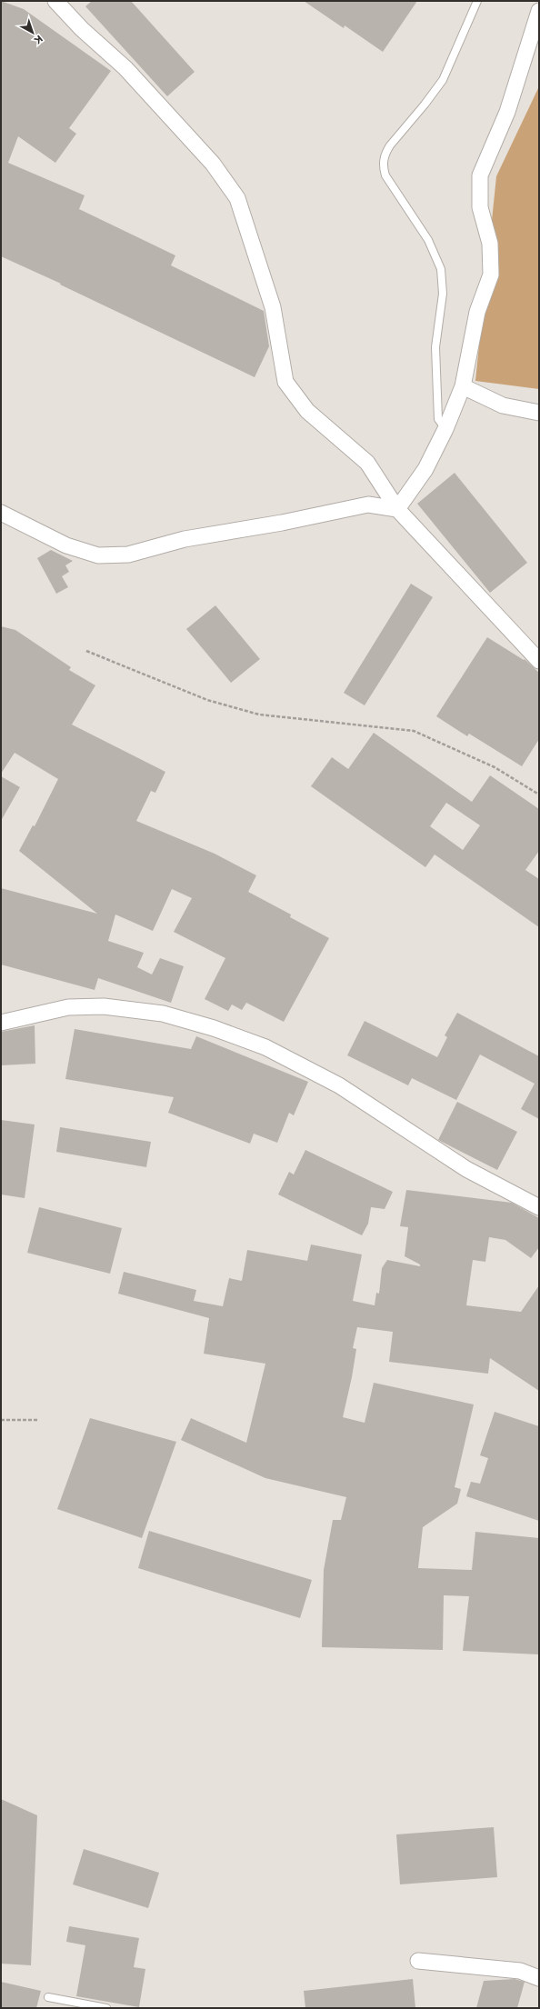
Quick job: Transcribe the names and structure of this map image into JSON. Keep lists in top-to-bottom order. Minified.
{"north":"bottom right"}
